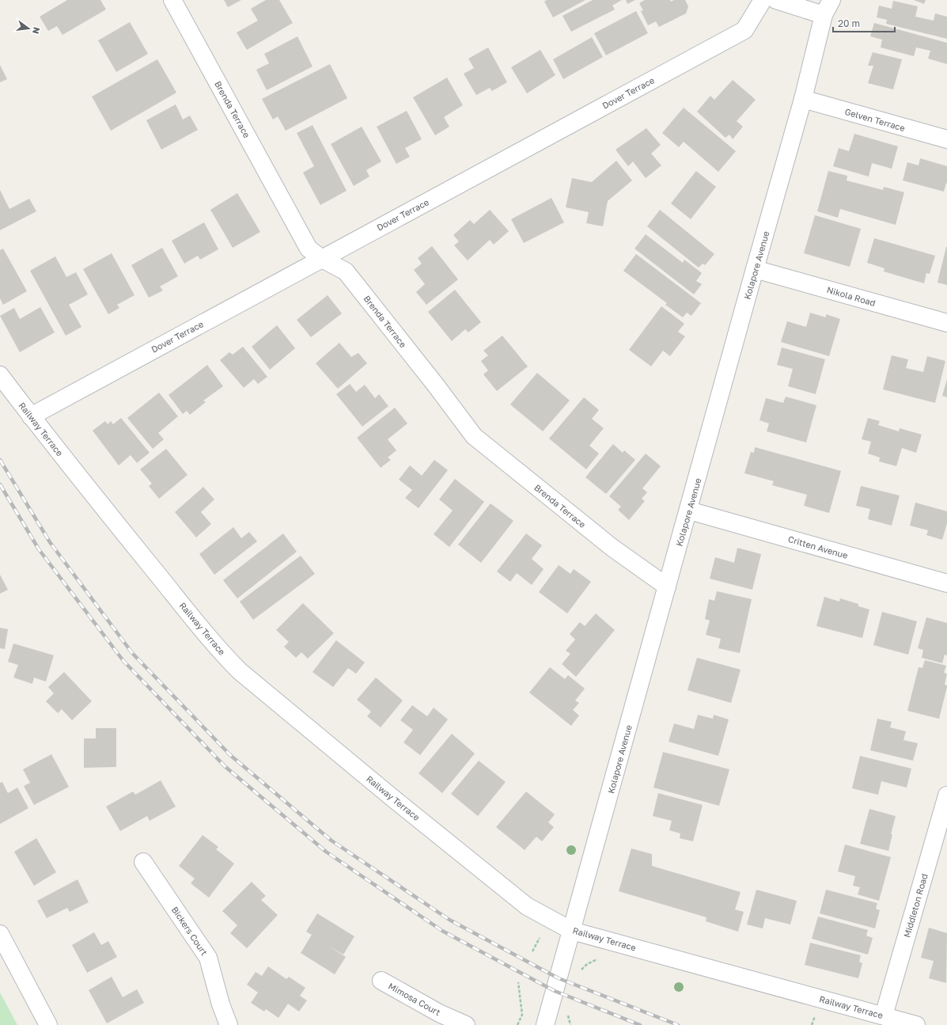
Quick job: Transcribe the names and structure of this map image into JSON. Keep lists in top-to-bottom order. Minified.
{"streets":{"street":["Dover Terrace","Brenda Terrace","Gelven Terrace","Kolapore Avenue","Nikola Road","Railway Terrace","Critten Avenue","Middleton Road","Bickers Court","Mimosa Court"]},"crossings":[["Dover Terrace","Brenda Terrace"],["Dover Terrace","Railway Terrace"],["Brenda Terrace","Kolapore Avenue"],["Gelven Terrace","Kolapore Avenue"],["Kolapore Avenue","Nikola Road"],["Kolapore Avenue","Railway Terrace"],["Kolapore Avenue","Critten Avenue"],["Railway Terrace","Middleton Road"]],"scale_bar":"20 m","north":"right"}
